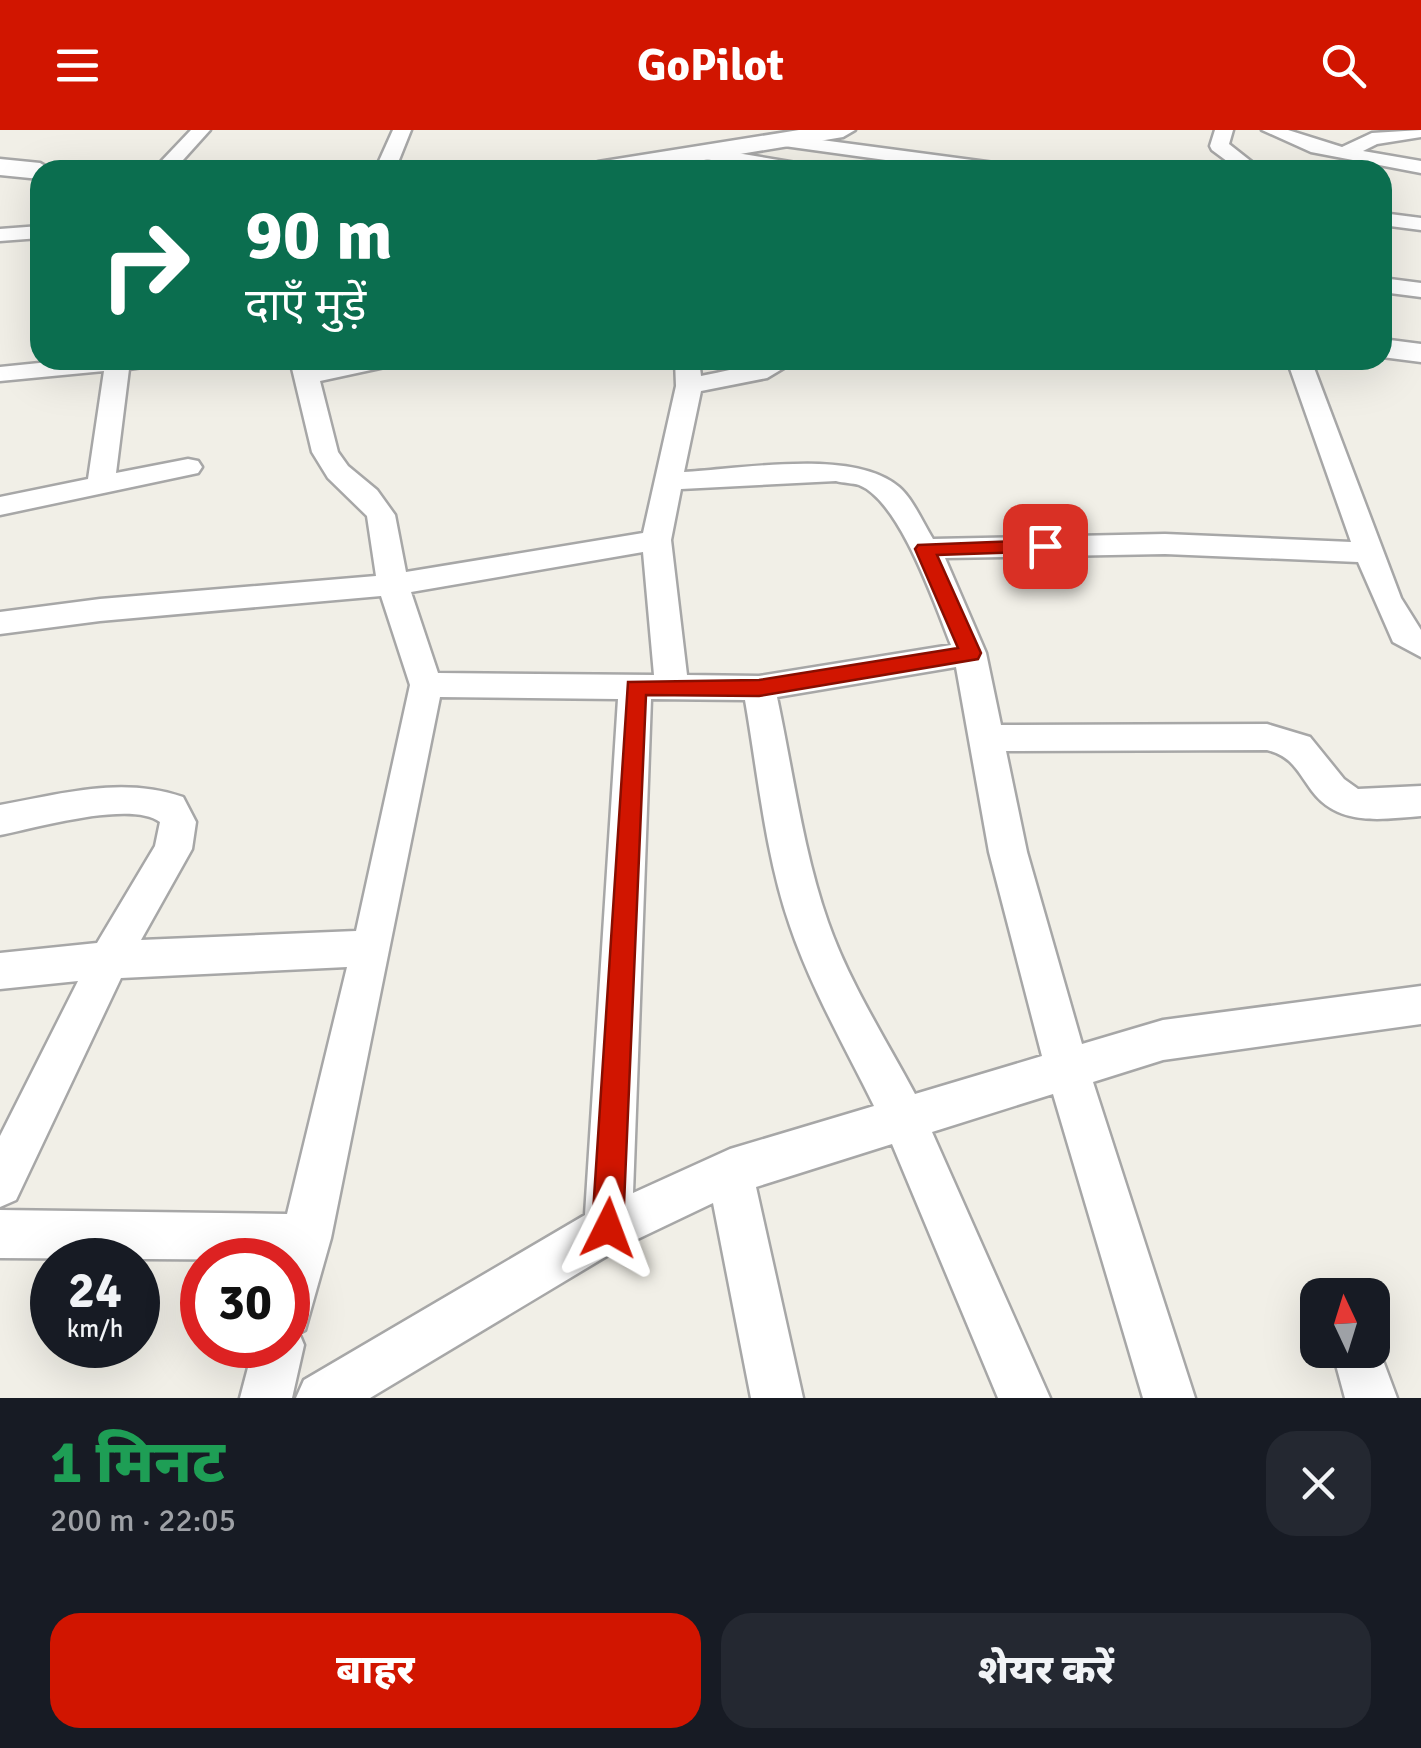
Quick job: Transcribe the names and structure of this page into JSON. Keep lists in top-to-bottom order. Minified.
{"north":"top","page":{"header":"GoPilot","turn":["90 m","दाएँ मुड़ें"],"speed":"24 km/h","limit":"30","heading":["1 मिनट","200 m · 22:05"],"buttons":["बाहर","शेयर करें"]}}
